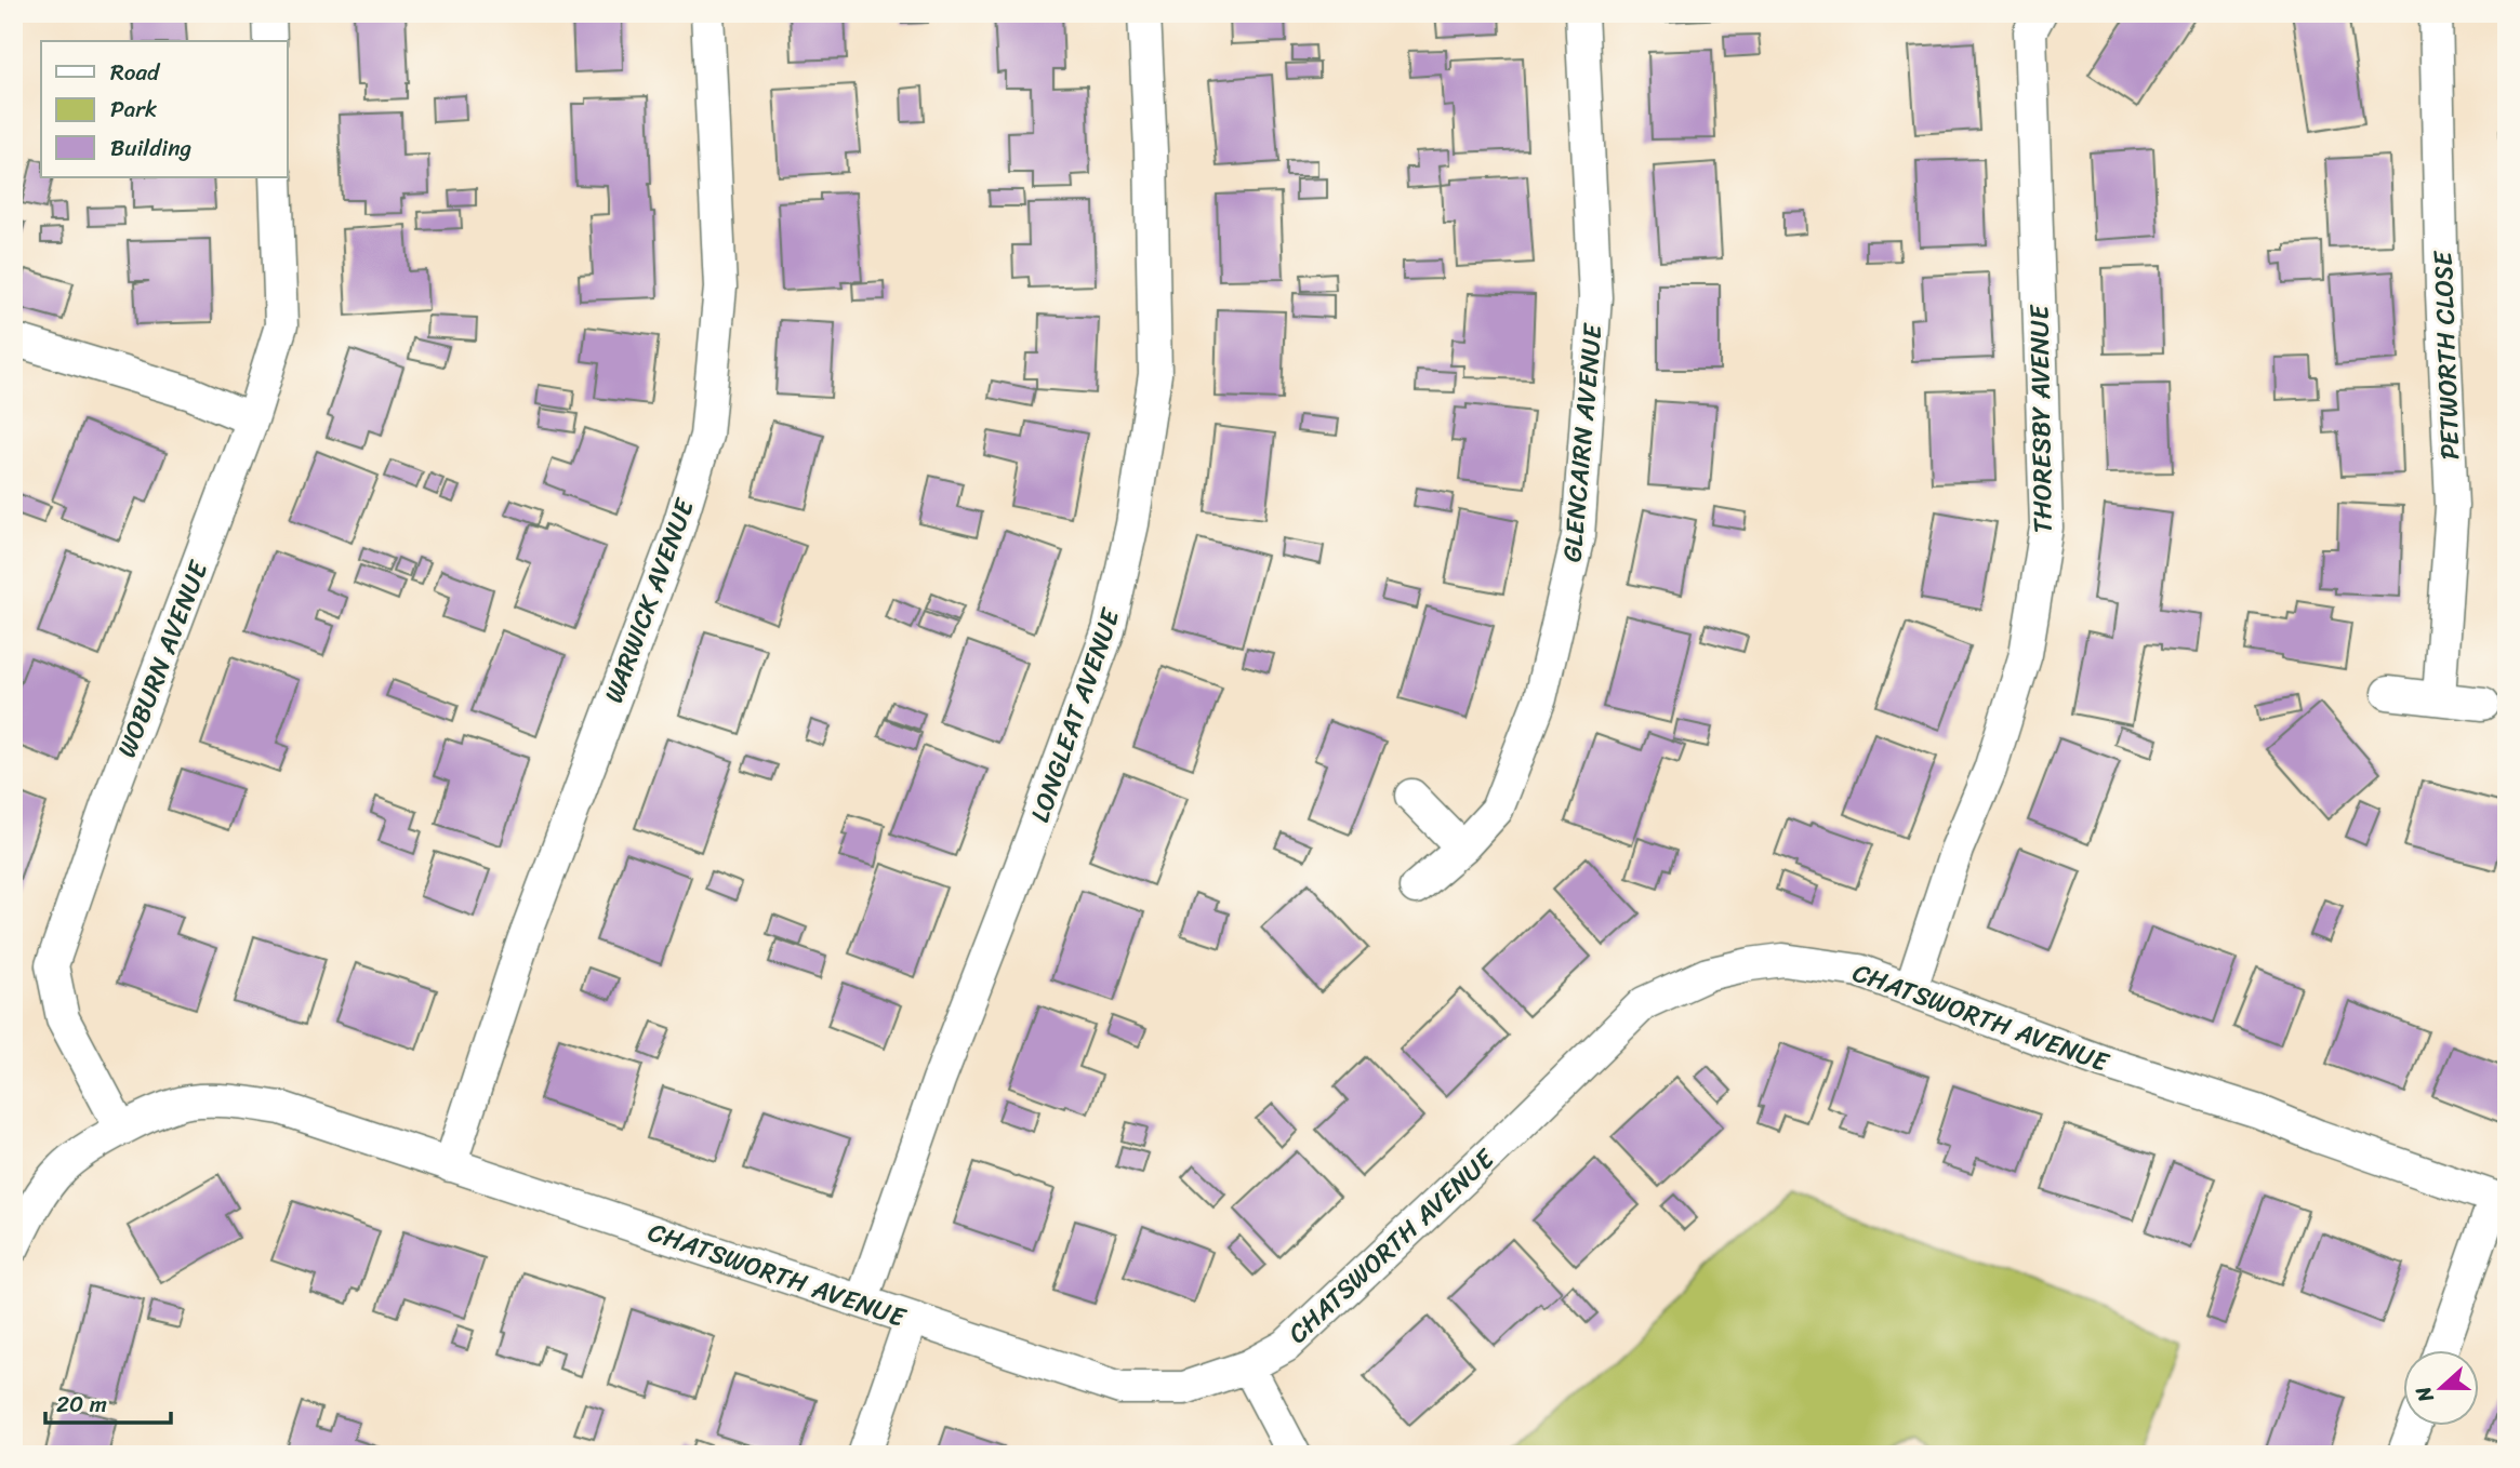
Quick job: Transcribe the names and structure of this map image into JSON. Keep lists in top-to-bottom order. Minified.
{"streets":{"street":["PETWORTH CLOSE","THORESBY AVENUE","GLENCAIRN AVENUE","WARWICK AVENUE","WOBURN AVENUE","LONGLEAT AVENUE","CHATSWORTH AVENUE"]},"crossings":[["THORESBY AVENUE","CHATSWORTH AVENUE"],["WARWICK AVENUE","CHATSWORTH AVENUE"],["WOBURN AVENUE","CHATSWORTH AVENUE"],["LONGLEAT AVENUE","CHATSWORTH AVENUE"]],"legend":["Road","Park","Building"],"scale_bar":"20 m","north":"left"}
